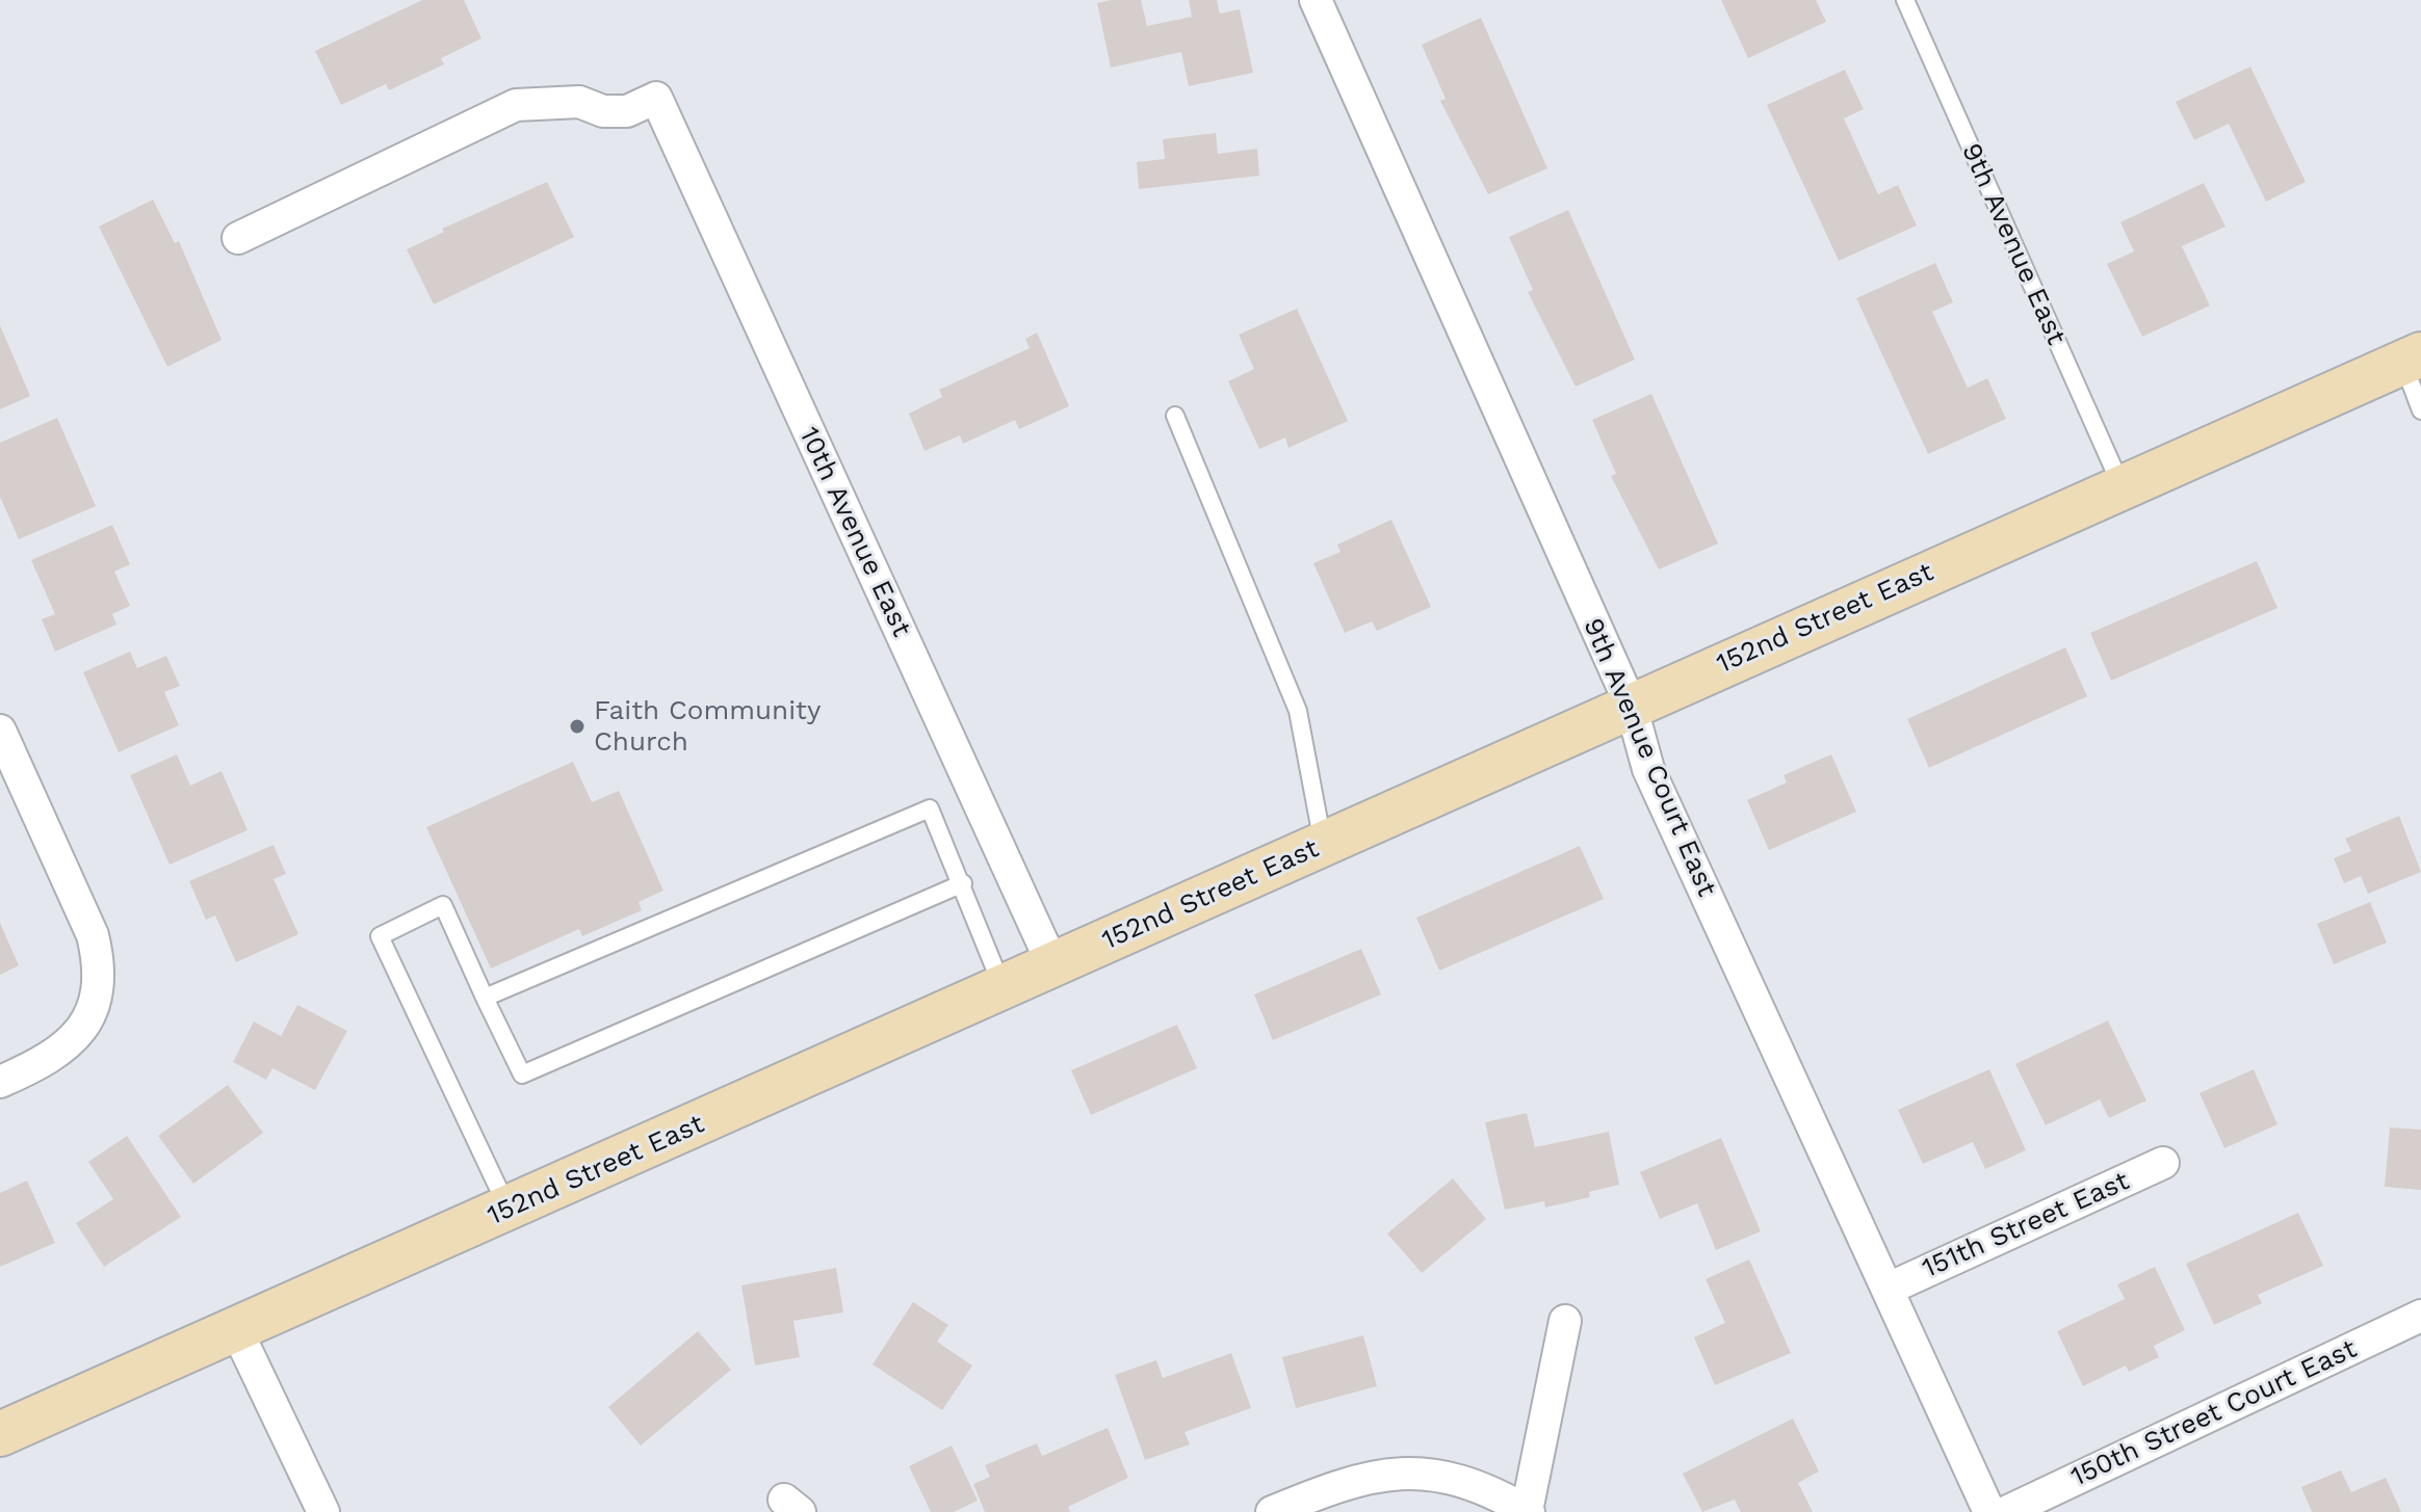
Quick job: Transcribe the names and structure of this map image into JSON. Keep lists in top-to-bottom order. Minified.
{"streets":{"main road":["152nd Street East"],"street":["10th Avenue East","9th Avenue Court East","151th Street East","150th Street Court East"],"lane":["9th Avenue East"]},"crossings":[["9th Avenue East","152nd Street East"],["10th Avenue East","152nd Street East"],["152nd Street East","9th Avenue Court East"],["9th Avenue Court East","151th Street East"]],"places":["Faith Community Church"]}
